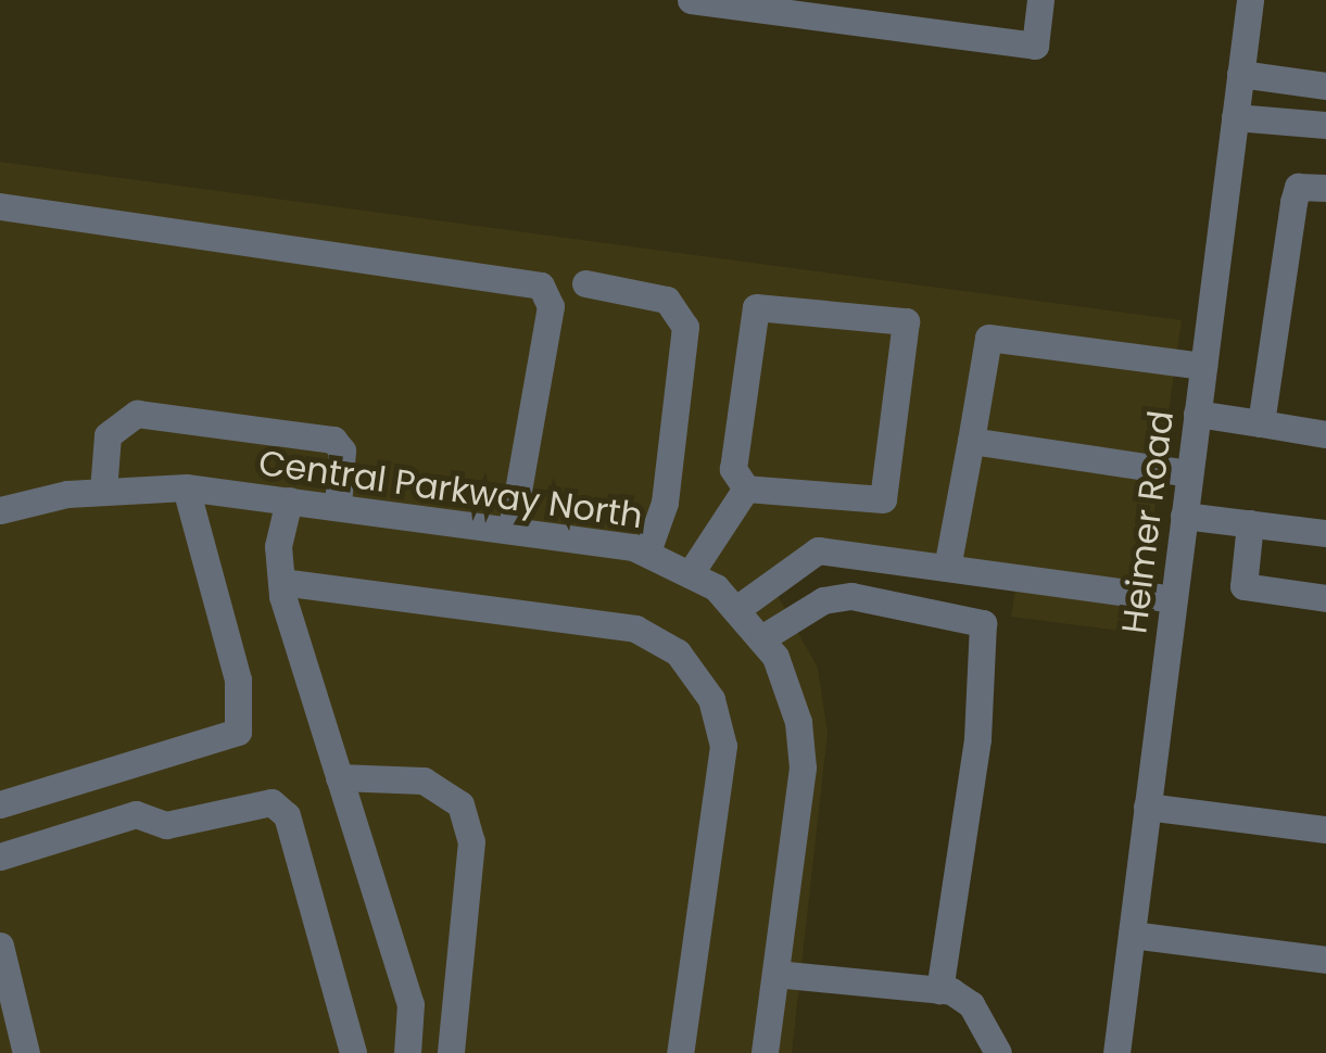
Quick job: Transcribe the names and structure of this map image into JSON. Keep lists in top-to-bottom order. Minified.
{"streets":{"street":["Central Parkway North","Heimer Road"]}}
